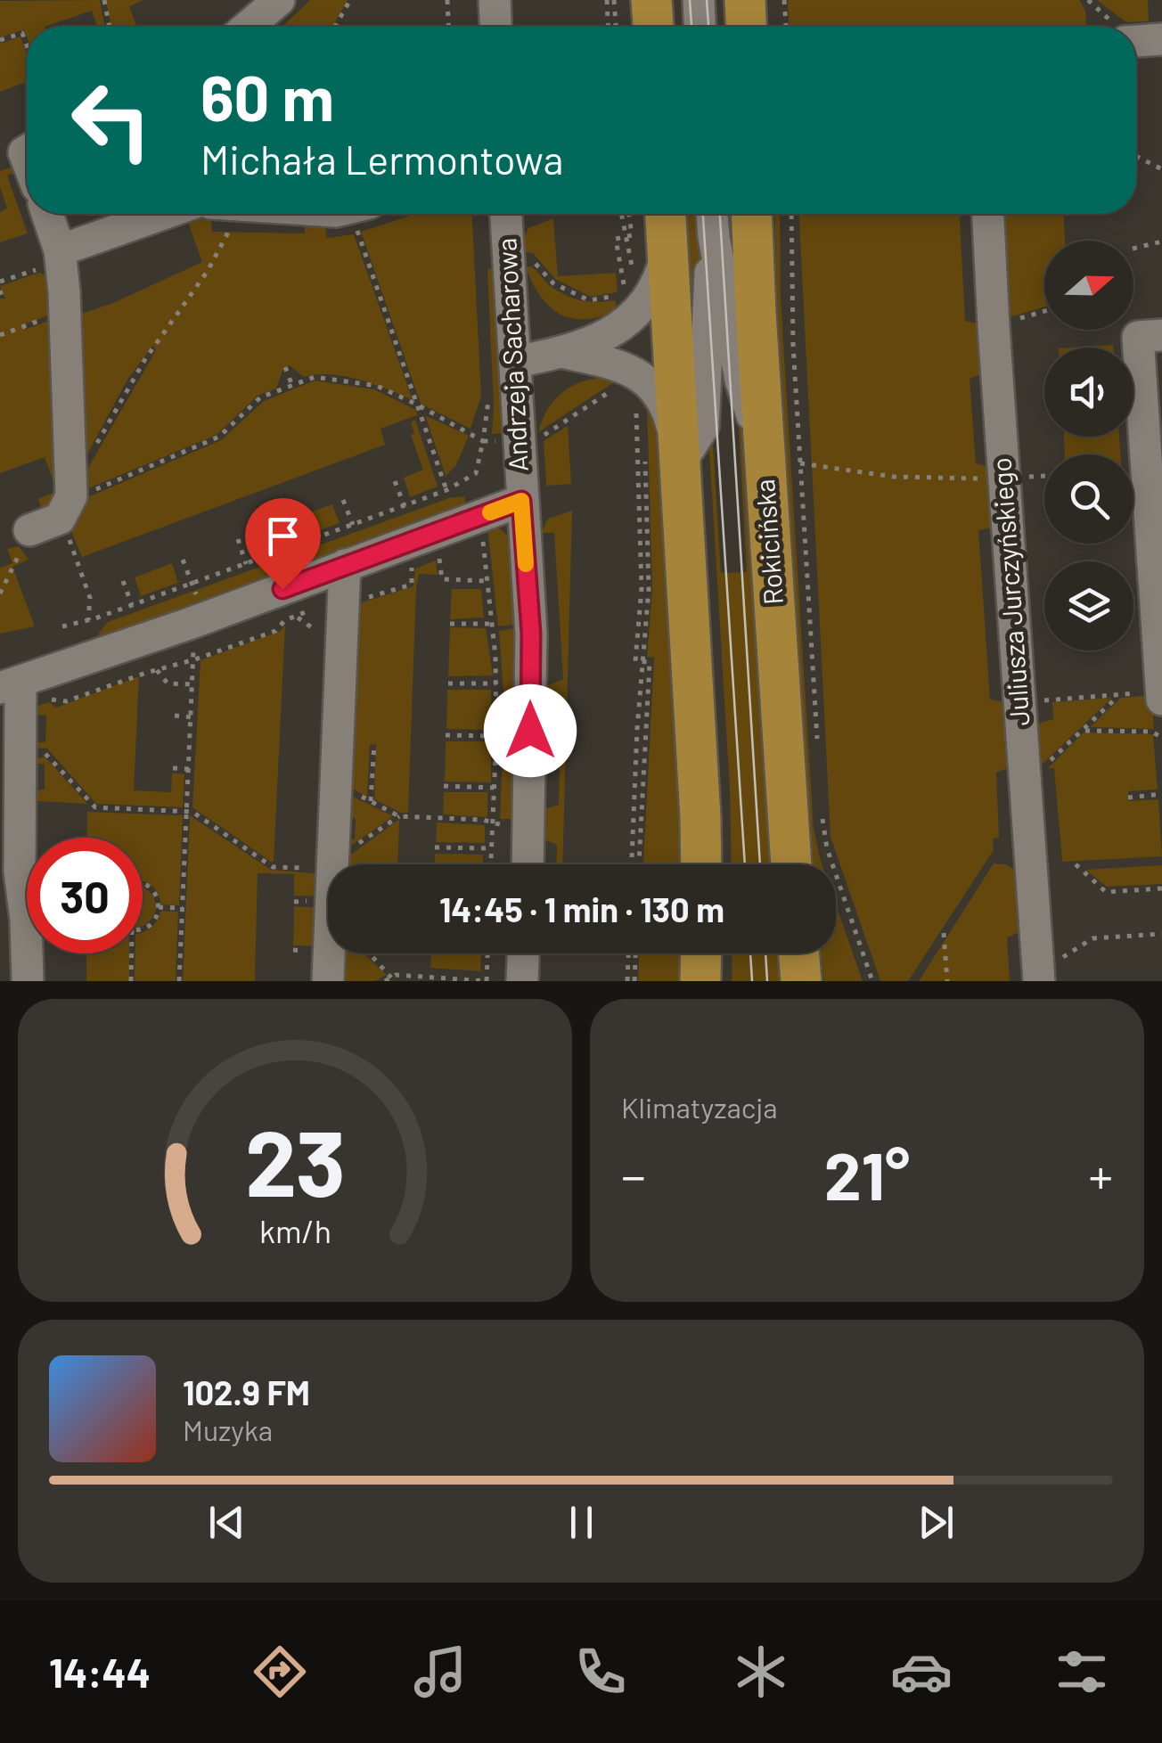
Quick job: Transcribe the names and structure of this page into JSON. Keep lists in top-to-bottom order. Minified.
{"streets":{"main road":["Rokicińska"],"street":["Andrzeja Sacharowa","Juliusza Jurczyńskiego"]},"north":"right","page":{"turn":["60 m","Michała Lermontowa"],"limit":"30","trip":"14:45 · 1 min · 130 m","tile":"Klimatyzacja","heat":["−","21°","+"],"song":["102.9 FM","Muzyka"],"tabs":"14:44","gauge":["23","km/h"]}}
